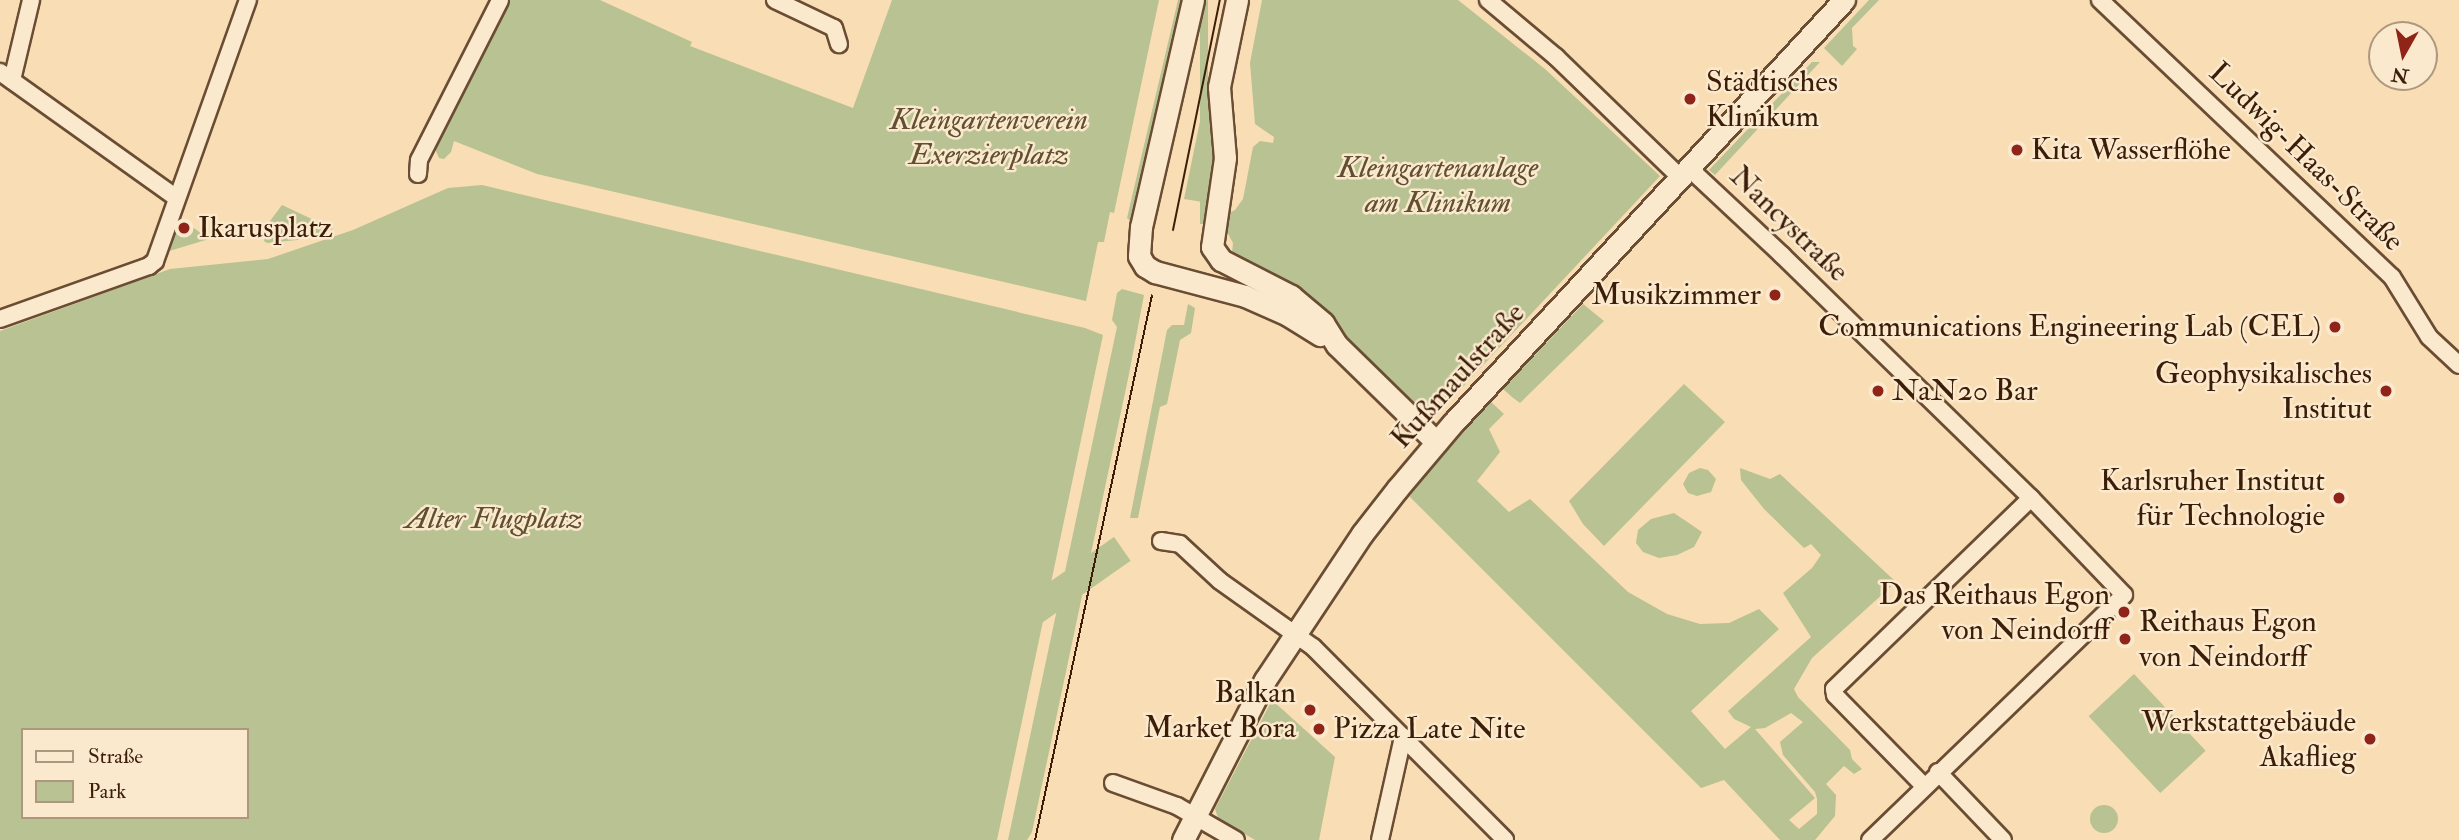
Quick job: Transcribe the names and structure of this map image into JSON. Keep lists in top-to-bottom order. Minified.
{"streets":{"street":["Ludwig-Haas-Straße","Nancystraße","Kußmaulstraße"]},"crossings":[["Nancystraße","Kußmaulstraße"]],"parks":["Kleingartenverein Exerzierplatz","Kleingartenanlage am Klinikum","Alter Flugplatz"],"places":["Städtisches Klinikum","Kita Wasserflöhe","Ikarusplatz","Musikzimmer","Communications Engineering Lab (CEL)","NaN20 Bar","Geophysikalisches Institut","Karlsruher Institut für Technologie","Das Reithaus Egon von Neindorff","Reithaus Egon von Neindorff","Balkan Market Bora","Pizza Late Nite","Werkstattgebäude Akaflieg"],"legend":["Straße","Park"],"north":"bottom"}
